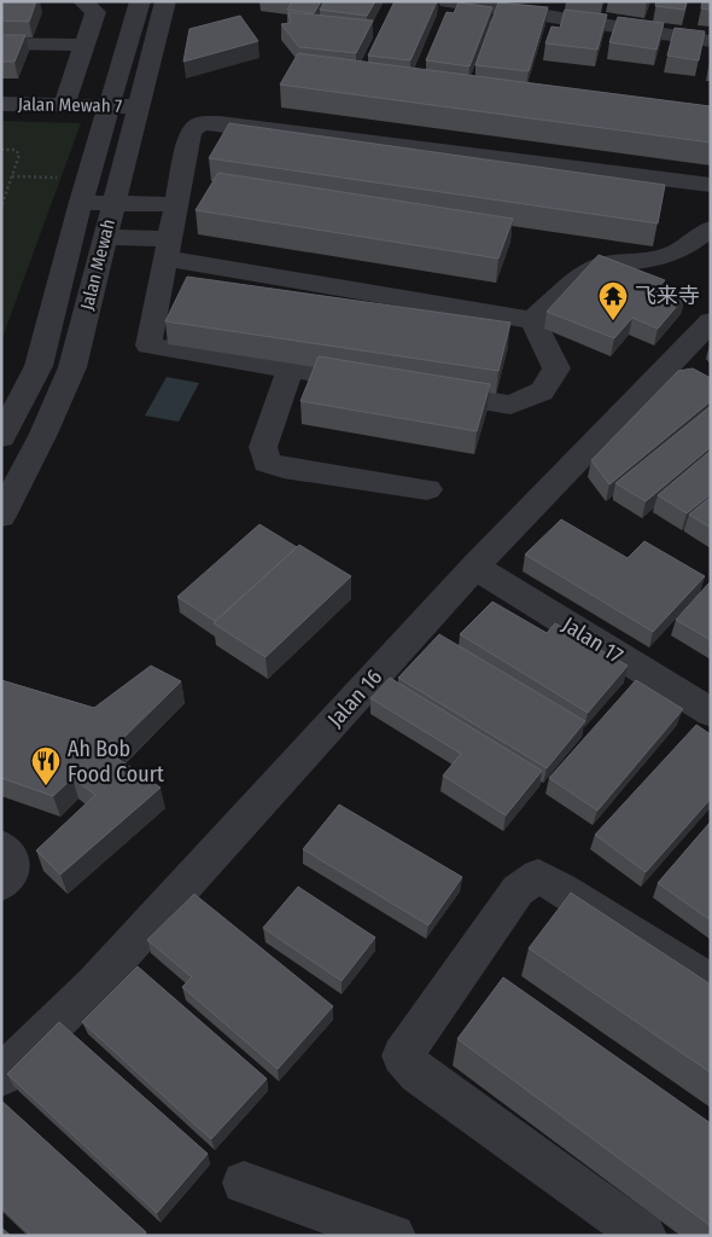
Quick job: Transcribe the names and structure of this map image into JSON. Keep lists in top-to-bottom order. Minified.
{"streets":{"street":["Jalan Mewah 7","Jalan Mewah","Jalan 17","Jalan 16"]},"crossings":[["Jalan Mewah 7","Jalan Mewah"],["Jalan 17","Jalan 16"]],"places":{"temple":["飞来寺"],"restaurant":["Ah Bob Food Court"]}}
